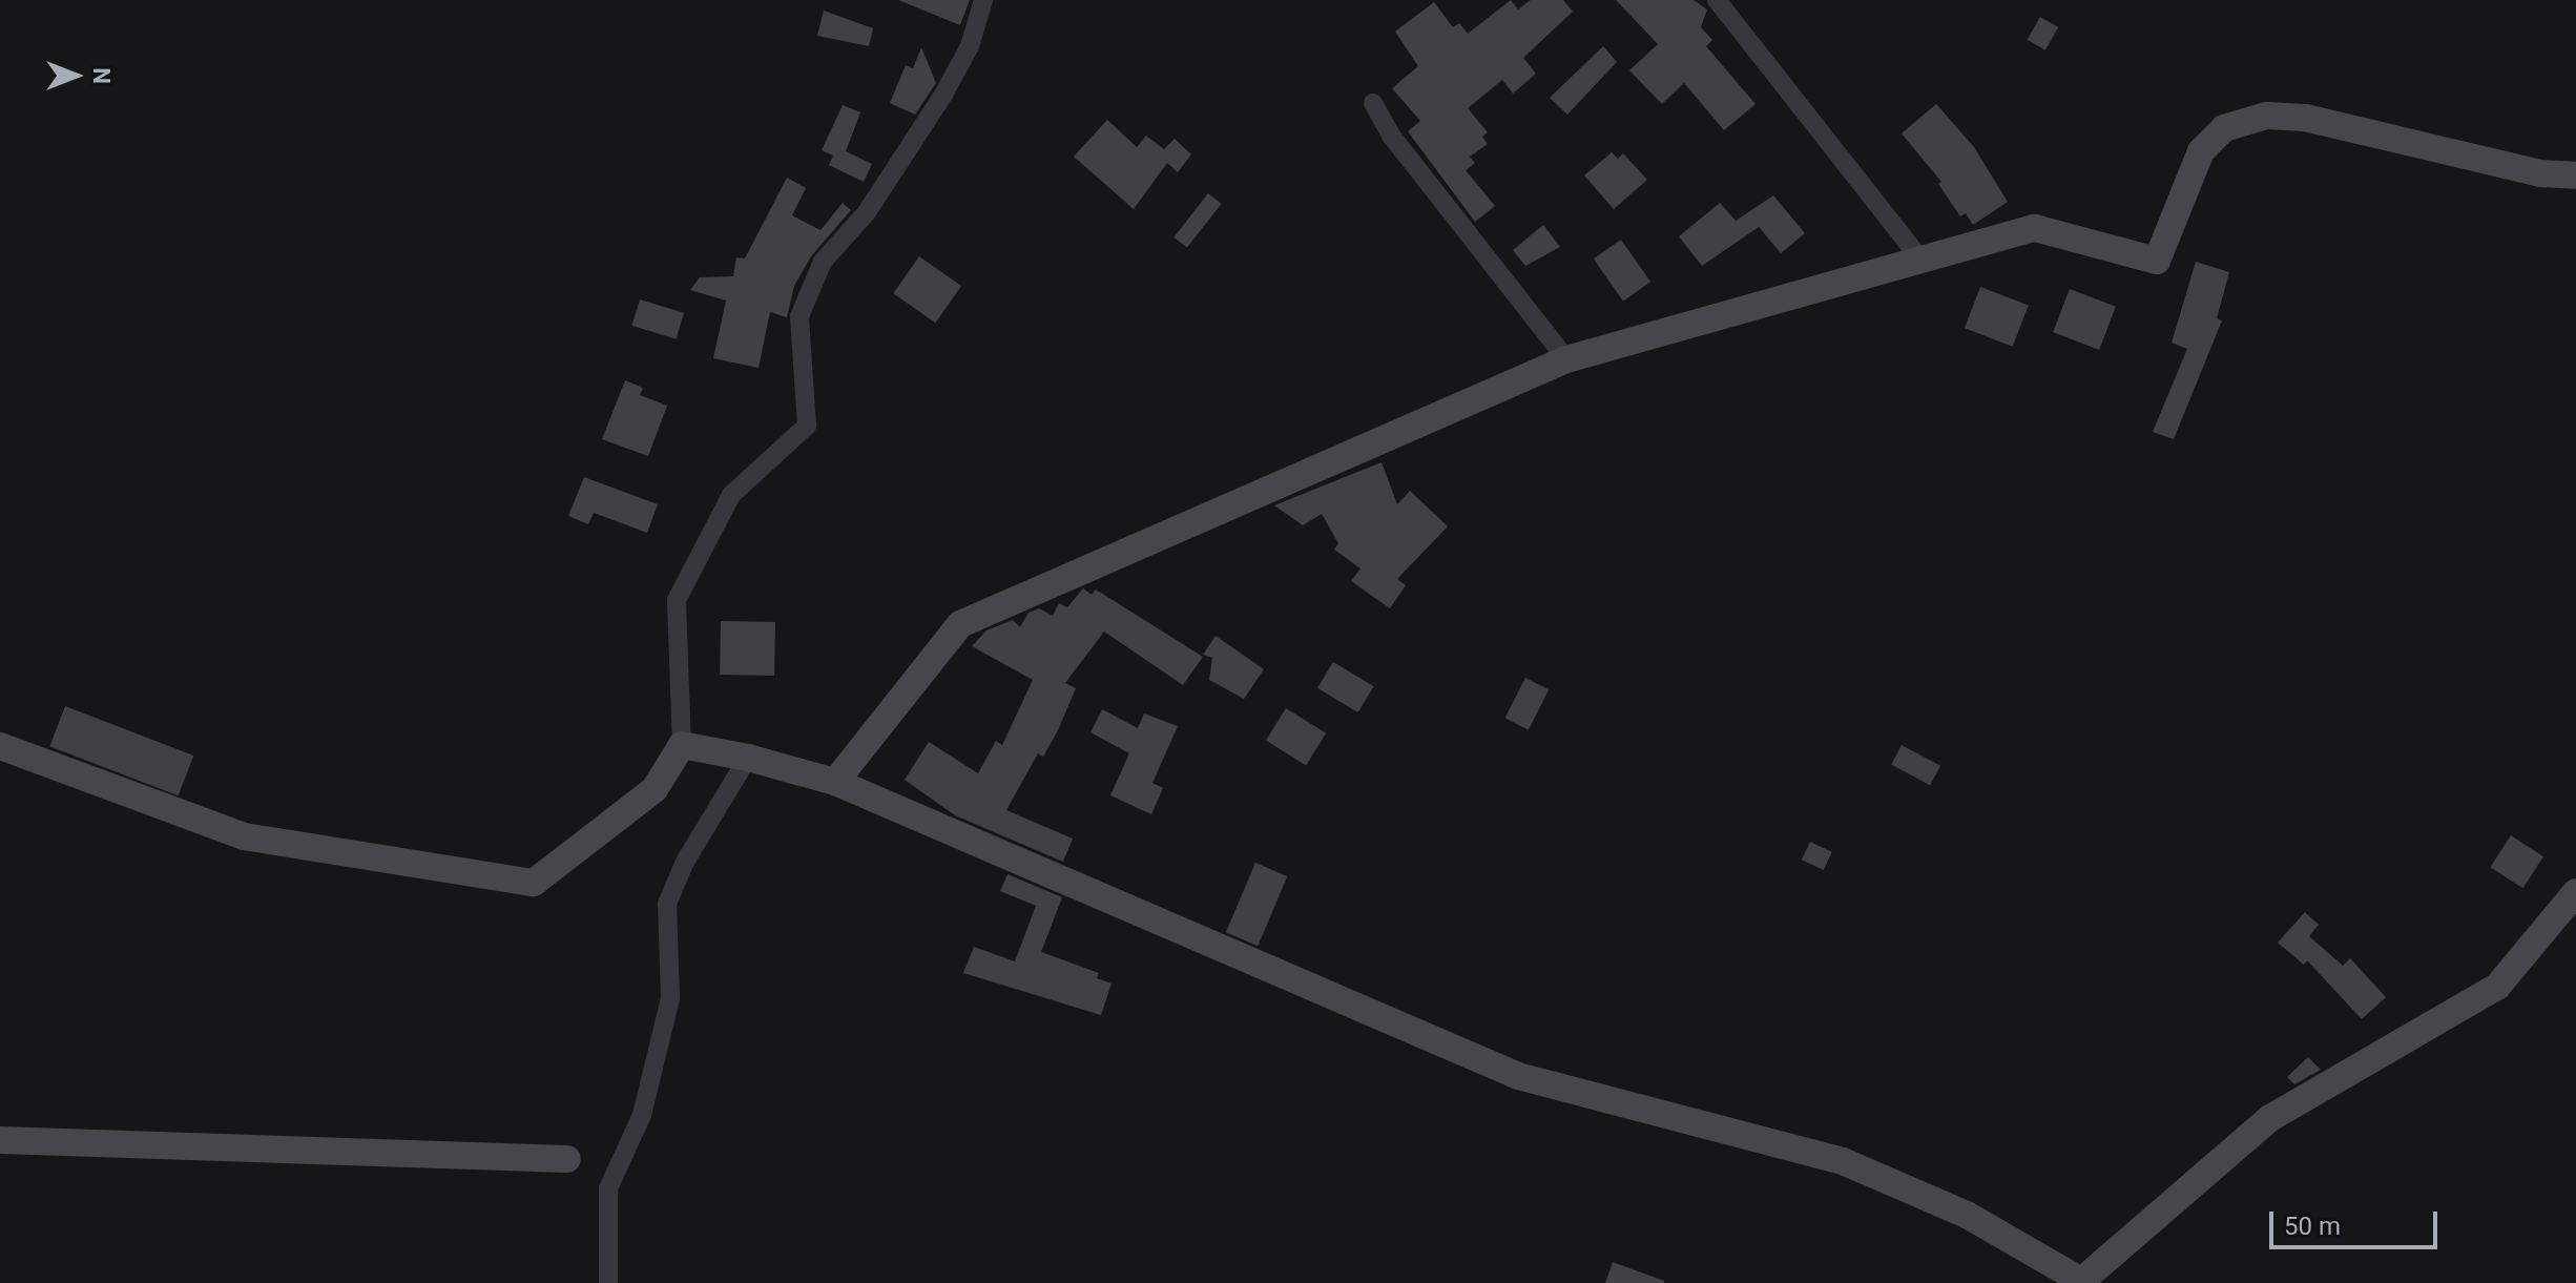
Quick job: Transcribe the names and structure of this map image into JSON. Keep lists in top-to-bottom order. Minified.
{"scale_bar":"50 m","north":"right"}
